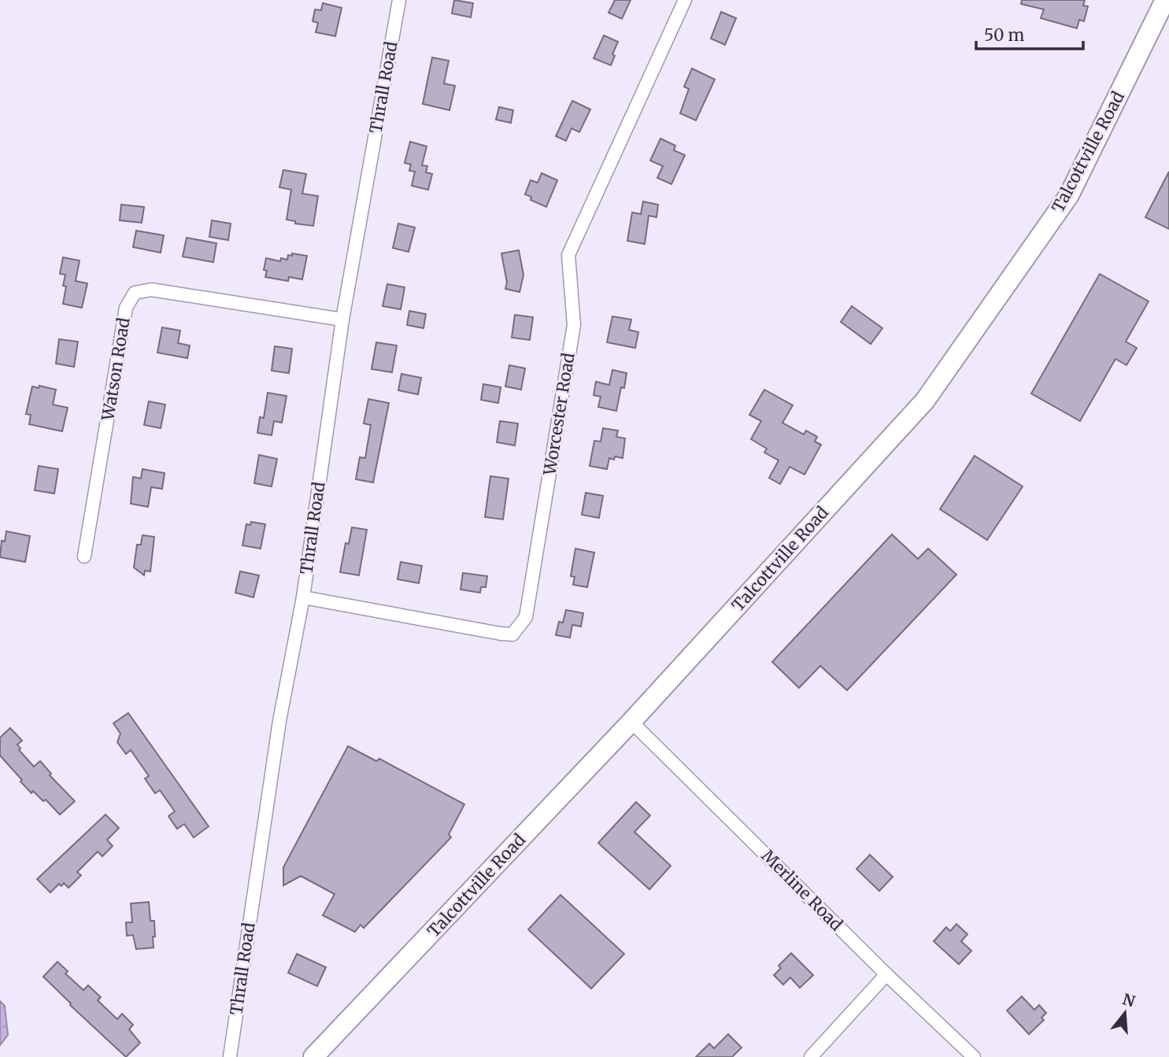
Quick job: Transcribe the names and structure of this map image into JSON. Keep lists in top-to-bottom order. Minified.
{"streets":{"main road":["Talcottville Road"],"street":["Thrall Road","Watson Road","Worcester Road","Merline Road"]},"crossings":[["Thrall Road","Watson Road"],["Thrall Road","Worcester Road"],["Talcottville Road","Merline Road"]],"scale_bar":"50 m","north":"top"}
